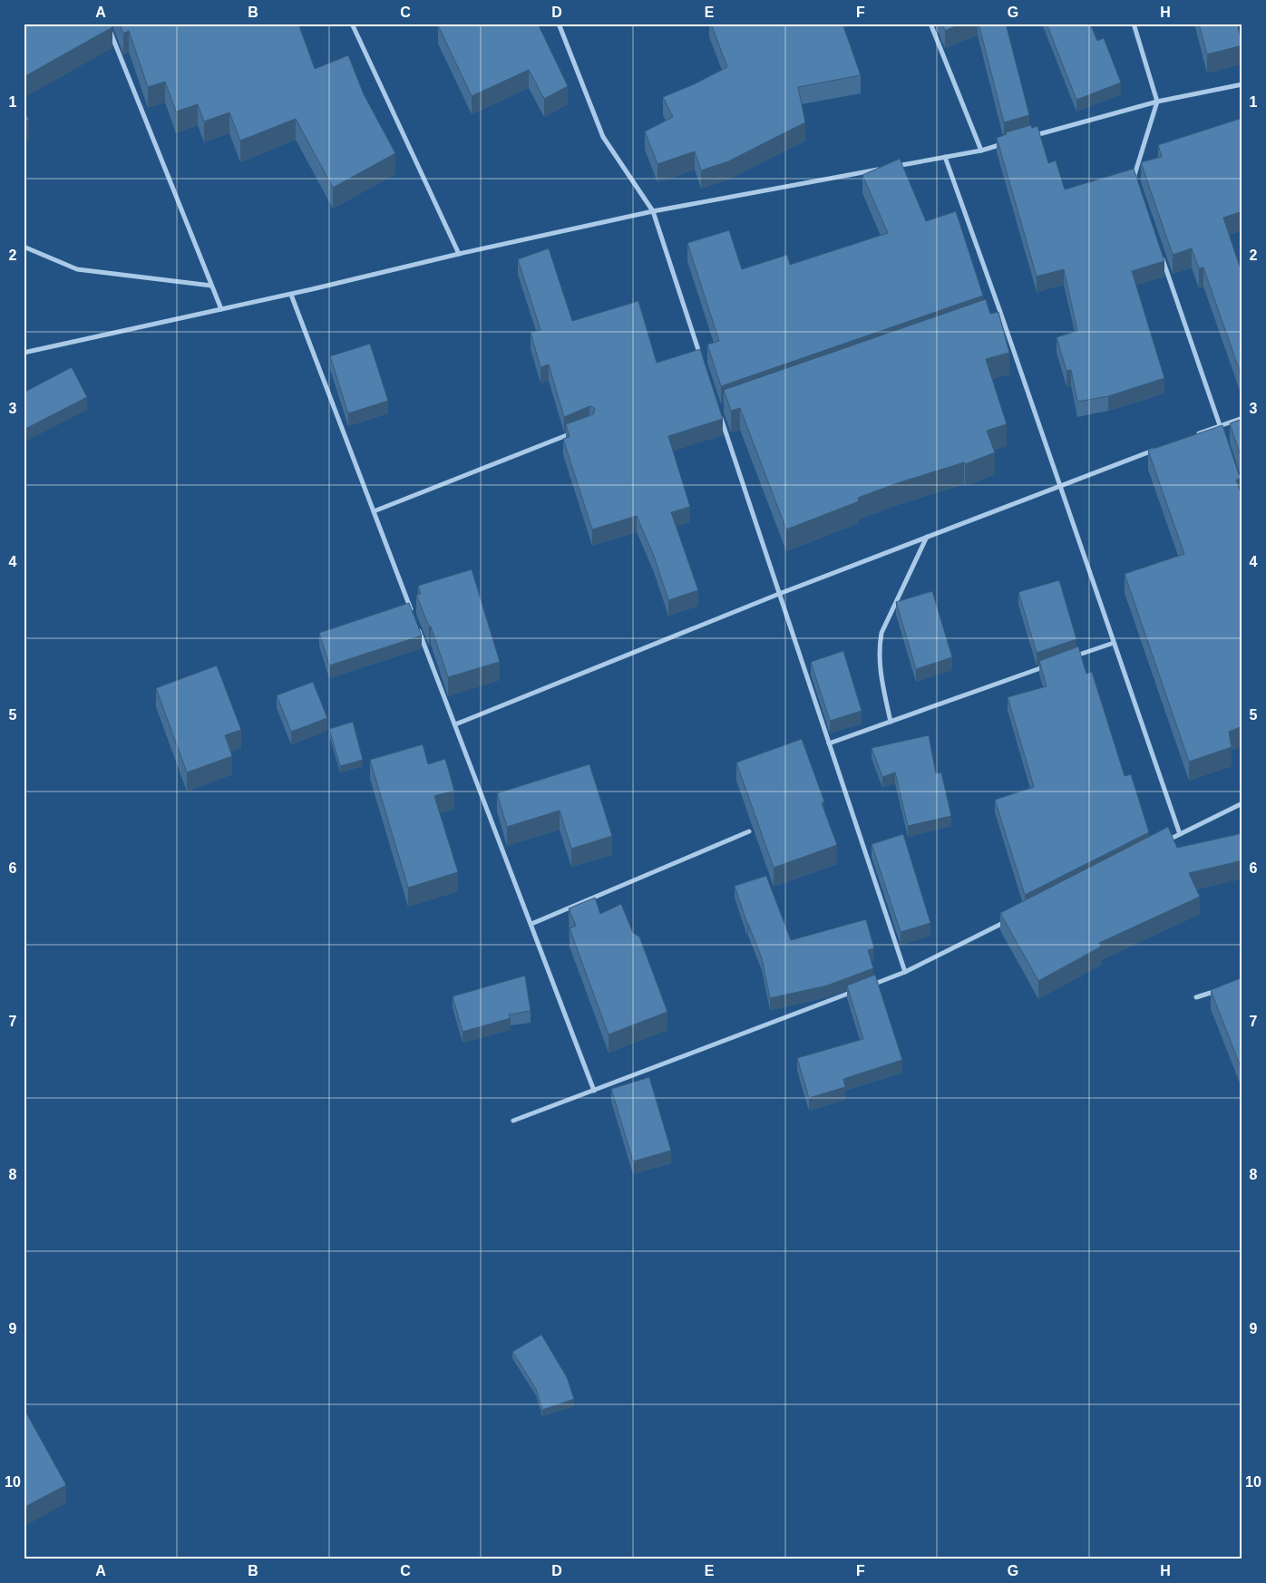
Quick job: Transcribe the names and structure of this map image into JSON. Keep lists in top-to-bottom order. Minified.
{"grid":{"columns":["A","B","C","D","E","F","G","H"],"rows":["1","2","3","4","5","6","7","8","9","10"]}}
